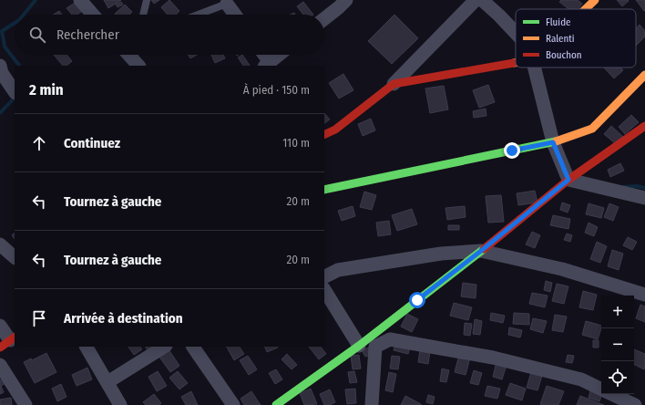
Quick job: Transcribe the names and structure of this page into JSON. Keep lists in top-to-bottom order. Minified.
{"legend":["Fluide","Ralenti","Bouchon"],"page":{"search":"Rechercher","heading":["2 min","À pied · 150 m"],"list":[["Continuez","110 m"],["Tournez à gauche","20 m"],["Tournez à gauche","20 m"],"Arrivée à destination"],"map_buttons":["+","−"]}}
